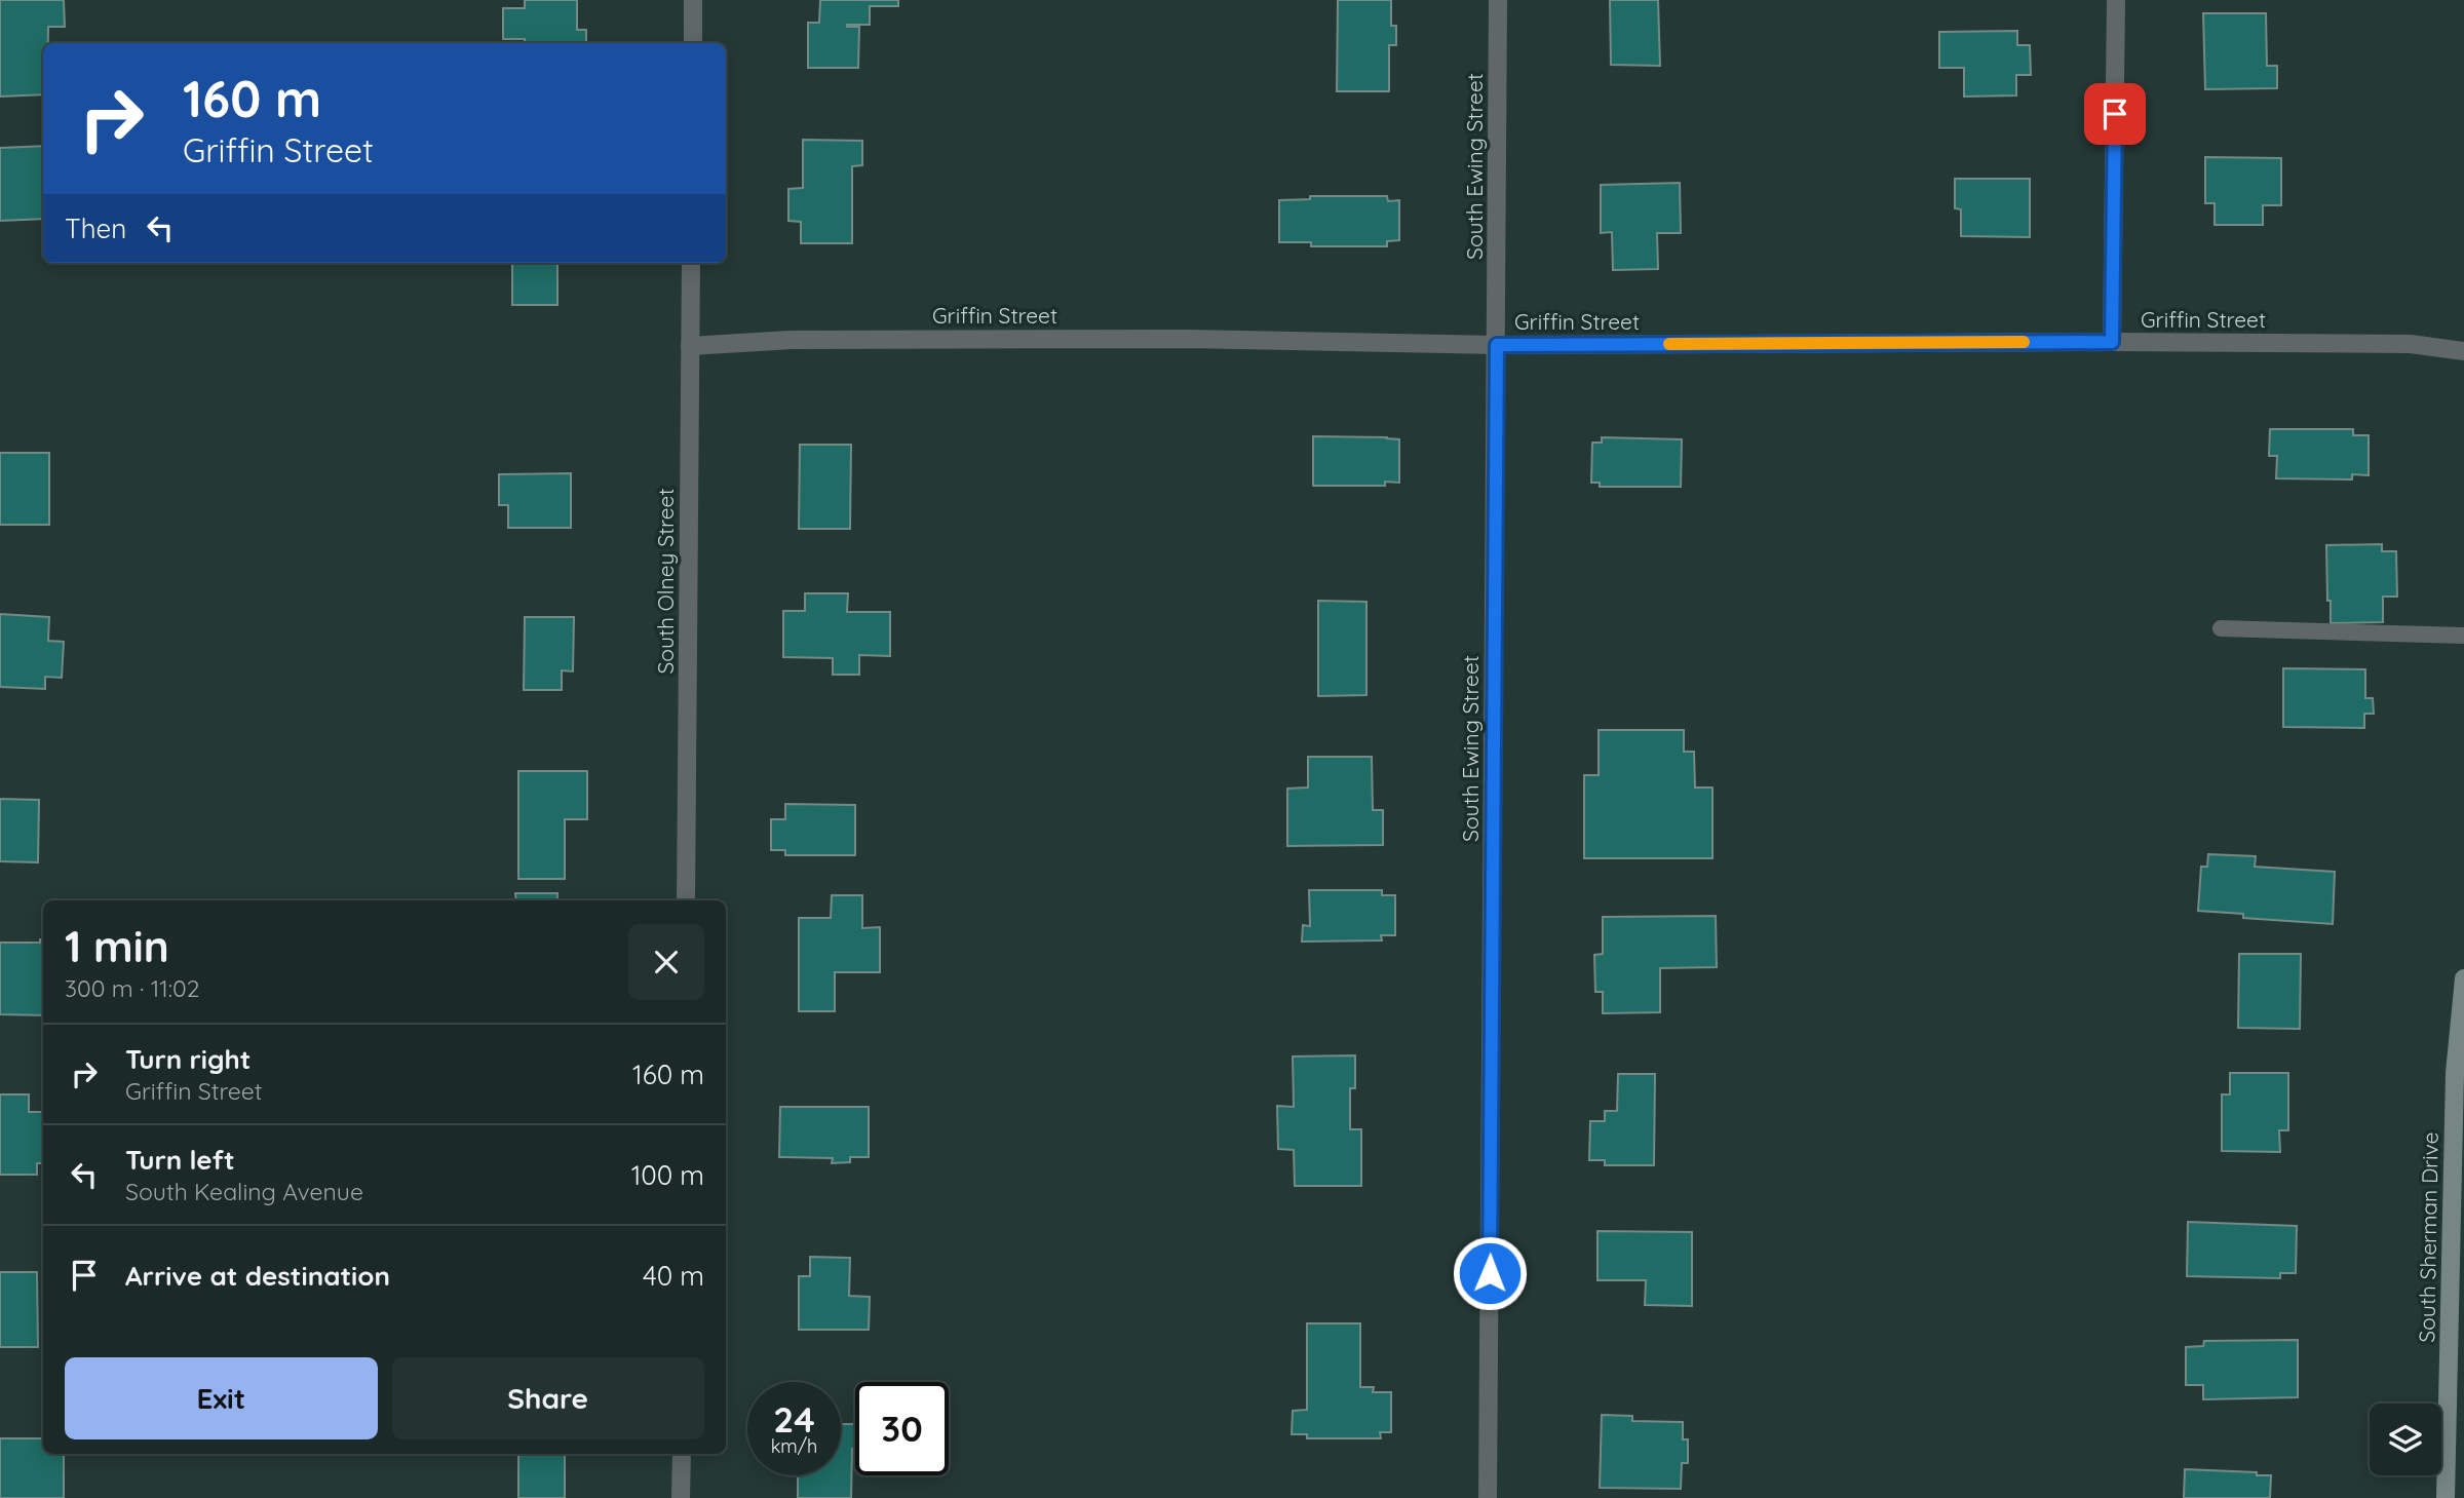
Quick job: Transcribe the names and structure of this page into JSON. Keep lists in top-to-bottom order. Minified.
{"streets":{"main road":["South Sherman Drive"],"street":["South Ewing Street","Griffin Street","South Olney Street"]},"crossings":[["South Ewing Street","Griffin Street"],["Griffin Street","South Olney Street"]],"page":{"turn":["160 m","Griffin Street"],"then":"Then","heading":["1 min","300 m · 11:02"],"list":[{"name":"Turn right","note":"Griffin Street","value":"160 m"},{"name":"Turn left","note":"South Kealing Avenue","value":"100 m"},{"name":"Arrive at destination","value":"40 m"}],"buttons":["Exit","Share"],"speed":"24 km/h","limit":"30"}}
